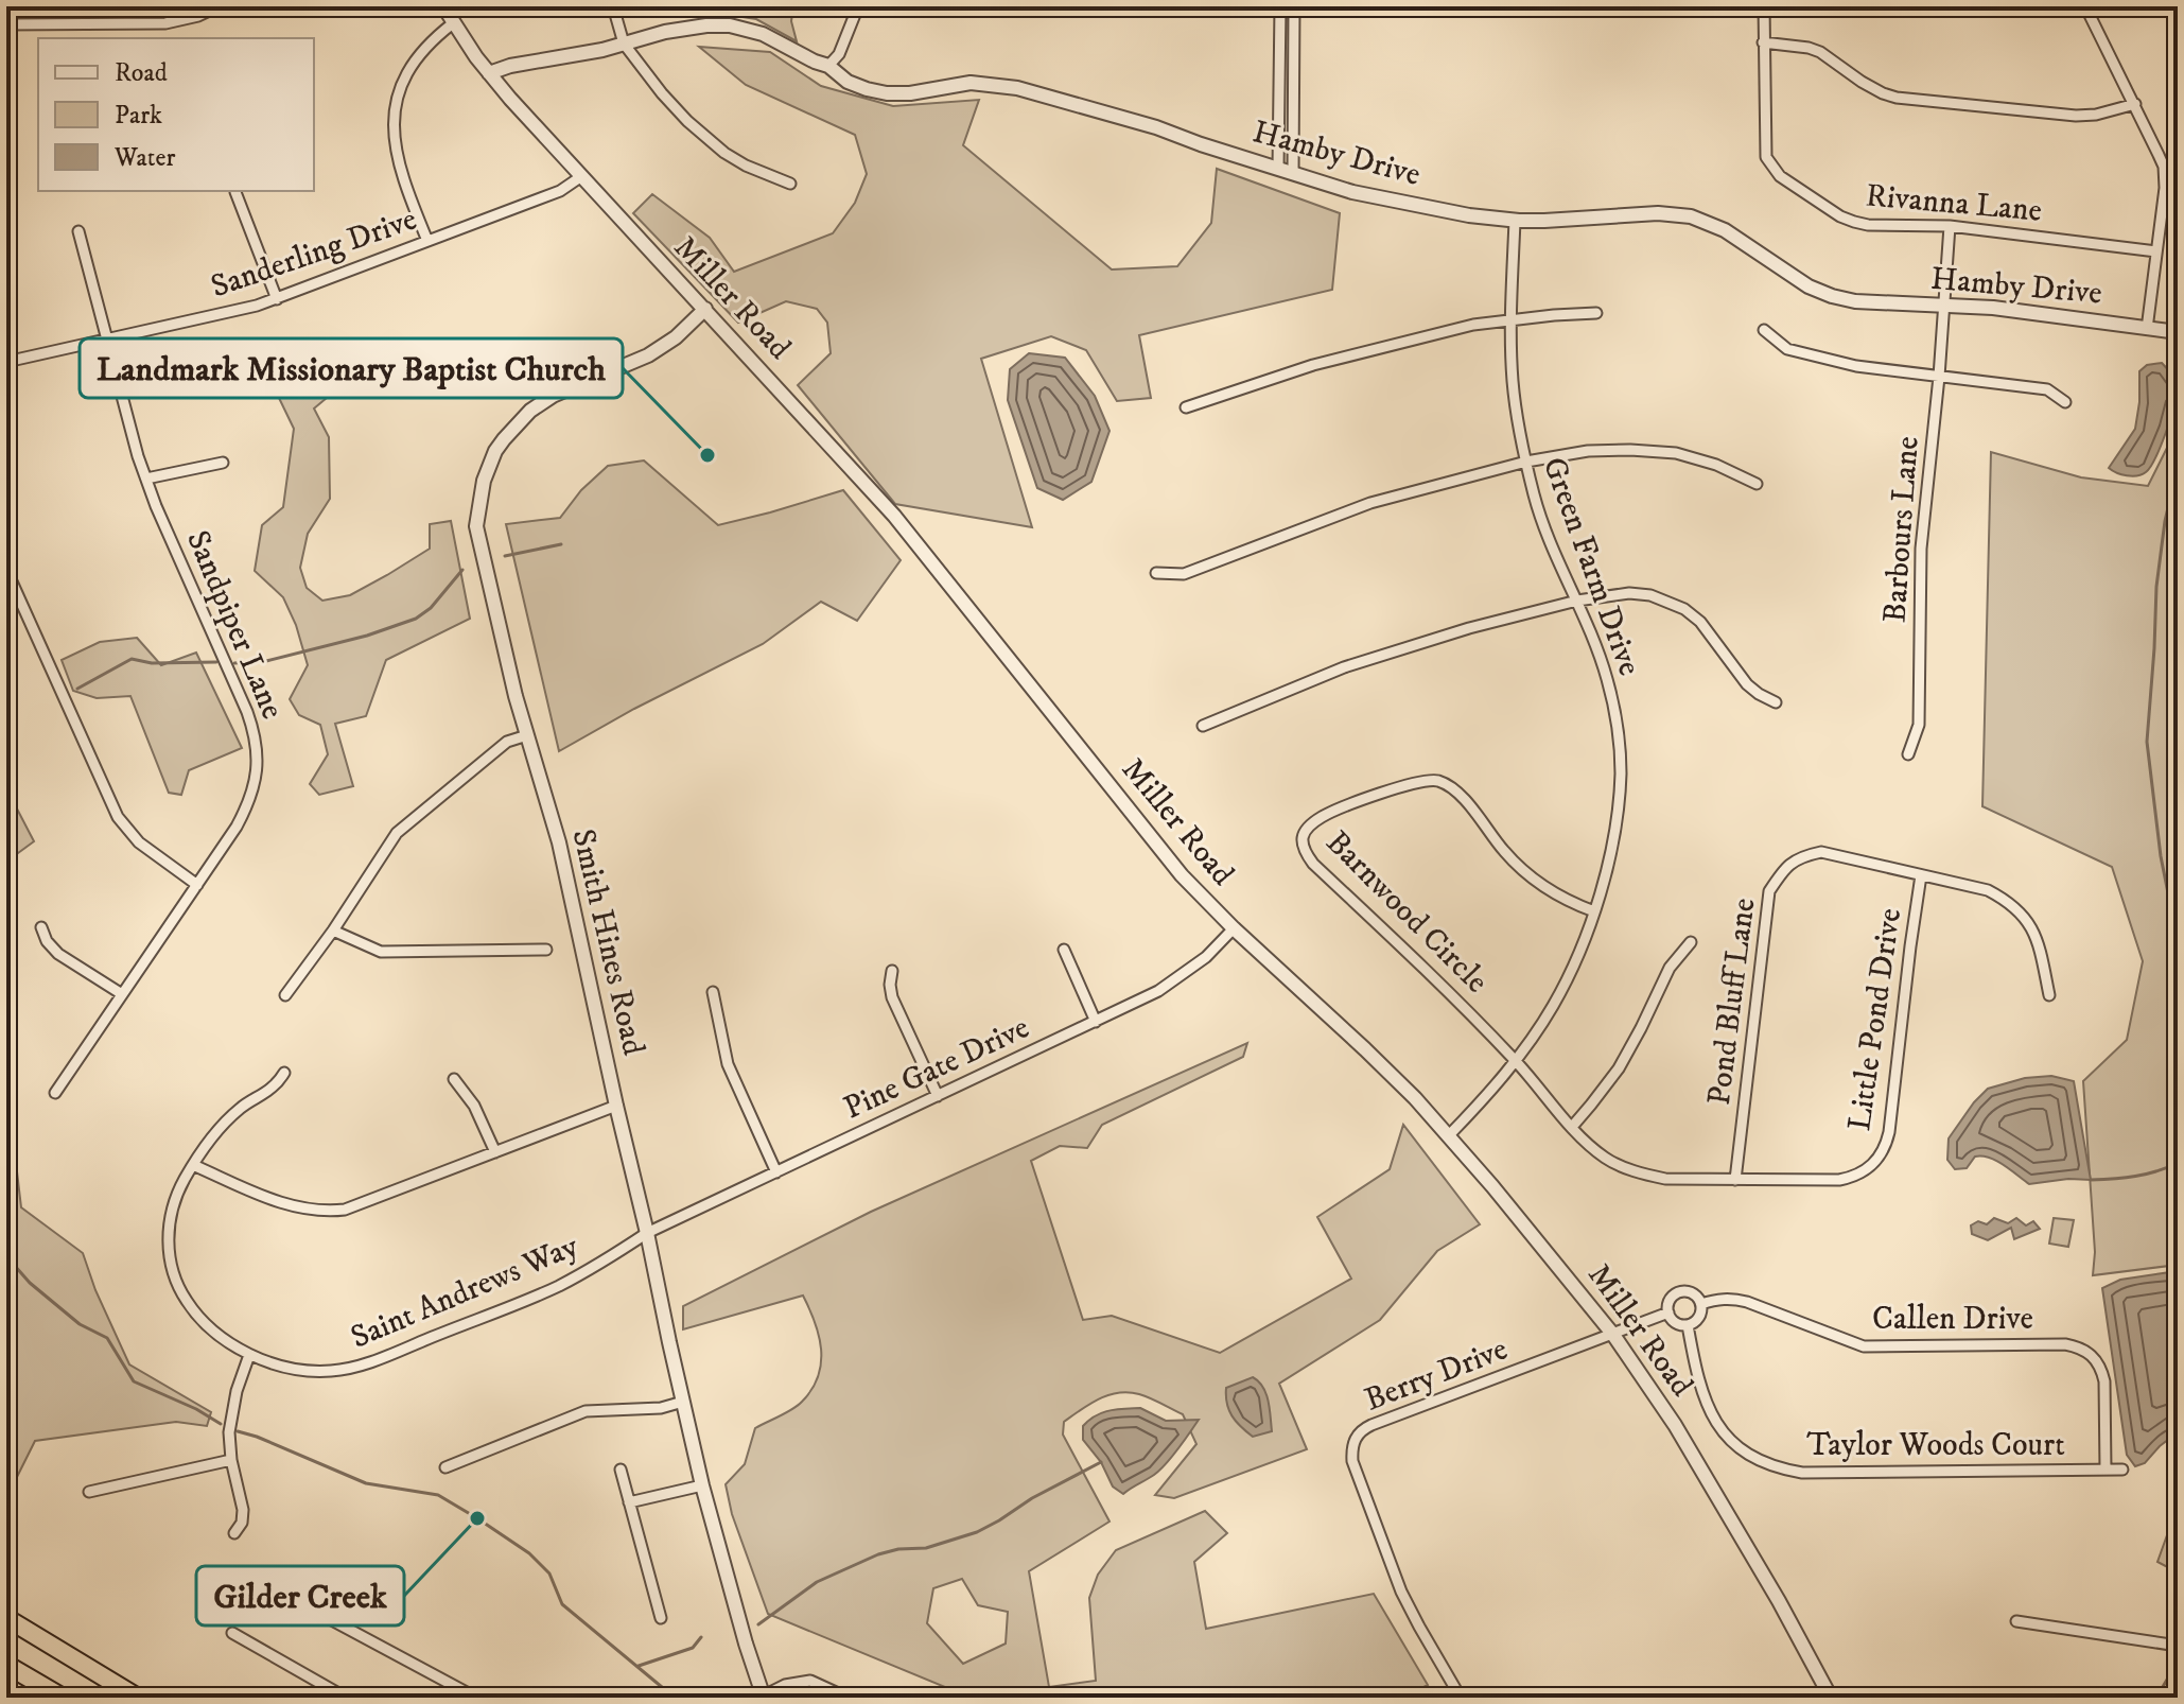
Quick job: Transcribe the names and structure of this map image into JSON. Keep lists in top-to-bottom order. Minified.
{"streets":{"street":["Hamby Drive","Rivanna Lane","Sanderling Drive","Miller Road","Barbours Lane","Green Farm Drive","Sandpiper Lane","Barnwood Circle","Smith Hines Road","Pond Bluff Lane","Little Pond Drive","Pine Gate Drive","Saint Andrews Way","Callen Drive","Berry Drive","Taylor Woods Court"]},"crossings":[["Hamby Drive","Miller Road"],["Hamby Drive","Barbours Lane"],["Hamby Drive","Green Farm Drive"],["Rivanna Lane","Barbours Lane"],["Sanderling Drive","Miller Road"],["Sanderling Drive","Sandpiper Lane"],["Miller Road","Green Farm Drive"],["Miller Road","Smith Hines Road"],["Miller Road","Pine Gate Drive"],["Miller Road","Berry Drive"],["Green Farm Drive","Barnwood Circle"],["Green Farm Drive","Little Pond Drive"],["Barnwood Circle","Little Pond Drive"],["Smith Hines Road","Pine Gate Drive"],["Smith Hines Road","Saint Andrews Way"],["Pond Bluff Lane","Little Pond Drive"],["Pine Gate Drive","Saint Andrews Way"],["Callen Drive","Taylor Woods Court"]],"places":["Landmark Missionary Baptist Church","Gilder Creek"],"legend":["Road","Park","Water"]}
